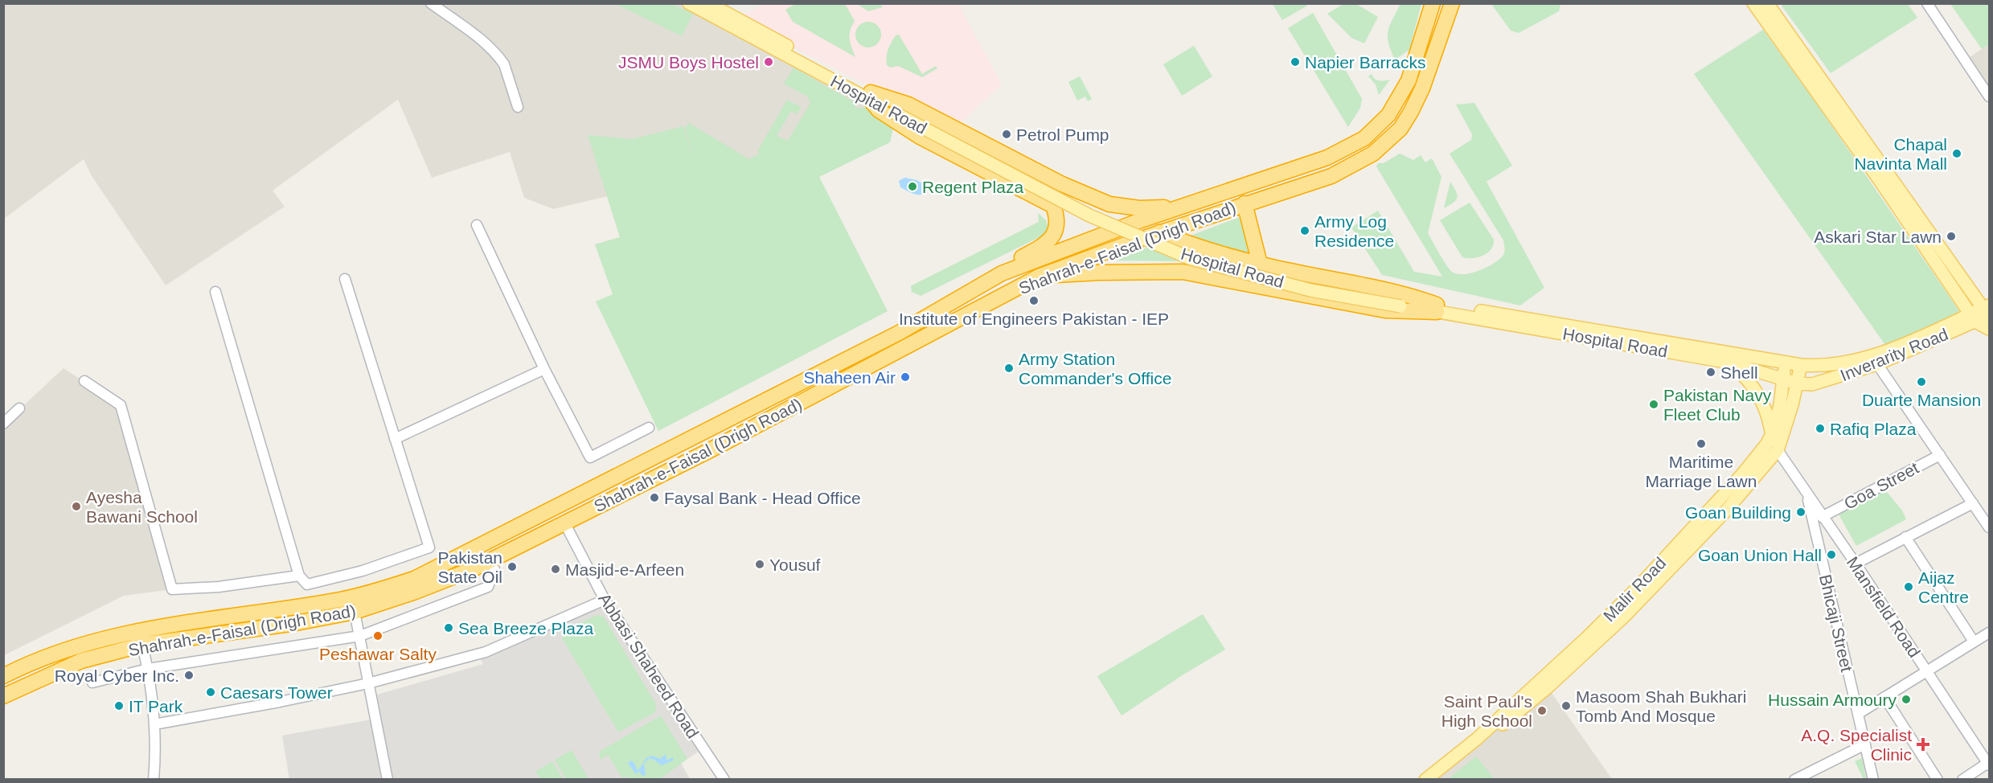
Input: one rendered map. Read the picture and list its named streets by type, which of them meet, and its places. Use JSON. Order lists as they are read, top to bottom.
{
  "streets": {
    "highway": ["Shahrah-e-Faisal (Drigh Road)"],
    "main road": ["Hospital Road", "Inverarity Road", "Malir Road"],
    "street": [
      "Goa Street",
      "Mansfield Road",
      "Bhicaji Street",
      "Abbasi Shaheed Road"
    ]
  },
  "crossings": [
    ["Hospital Road", "Inverarity Road"],
    ["Hospital Road", "Malir Road"],
    ["Shahrah-e-Faisal (Drigh Road)", "Abbasi Shaheed Road"],
    ["Inverarity Road", "Malir Road"],
    ["Goa Street", "Mansfield Road"],
    ["Malir Road", "Mansfield Road"],
    ["Mansfield Road", "Bhicaji Street"]
  ],
  "places": {
    "other": [
      "JSMU Boys Hostel",
      "Napier Barracks",
      "Petrol Pump",
      "Chapal Navinta Mall",
      "Regent Plaza",
      "Army Log Residence",
      "Askari Star Lawn",
      "Institute of Engineers Pakistan - IEP",
      "Army Station Commander's Office",
      "Shell",
      "Shaheen Air",
      "Duarte Mansion",
      "Pakistan Navy Fleet Club",
      "Rafiq Plaza",
      "Maritime Marriage Lawn",
      "Faysal Bank - Head Office",
      "Ayesha Bawani School",
      "Goan Building",
      "Goan Union Hall",
      "Yousuf",
      "Pakistan State Oil",
      "Masjid-e-Arfeen",
      "Aijaz Centre",
      "Sea Breeze Plaza",
      "Peshawar Salty",
      "Royal Cyber Inc.",
      "Caesars Tower",
      "Hussain Armoury",
      "IT Park",
      "Masoom Shah Bukhari Tomb And Mosque",
      "Saint Paul's High School"
    ],
    "health": ["A.Q. Specialist Clinic"]
  }
}
